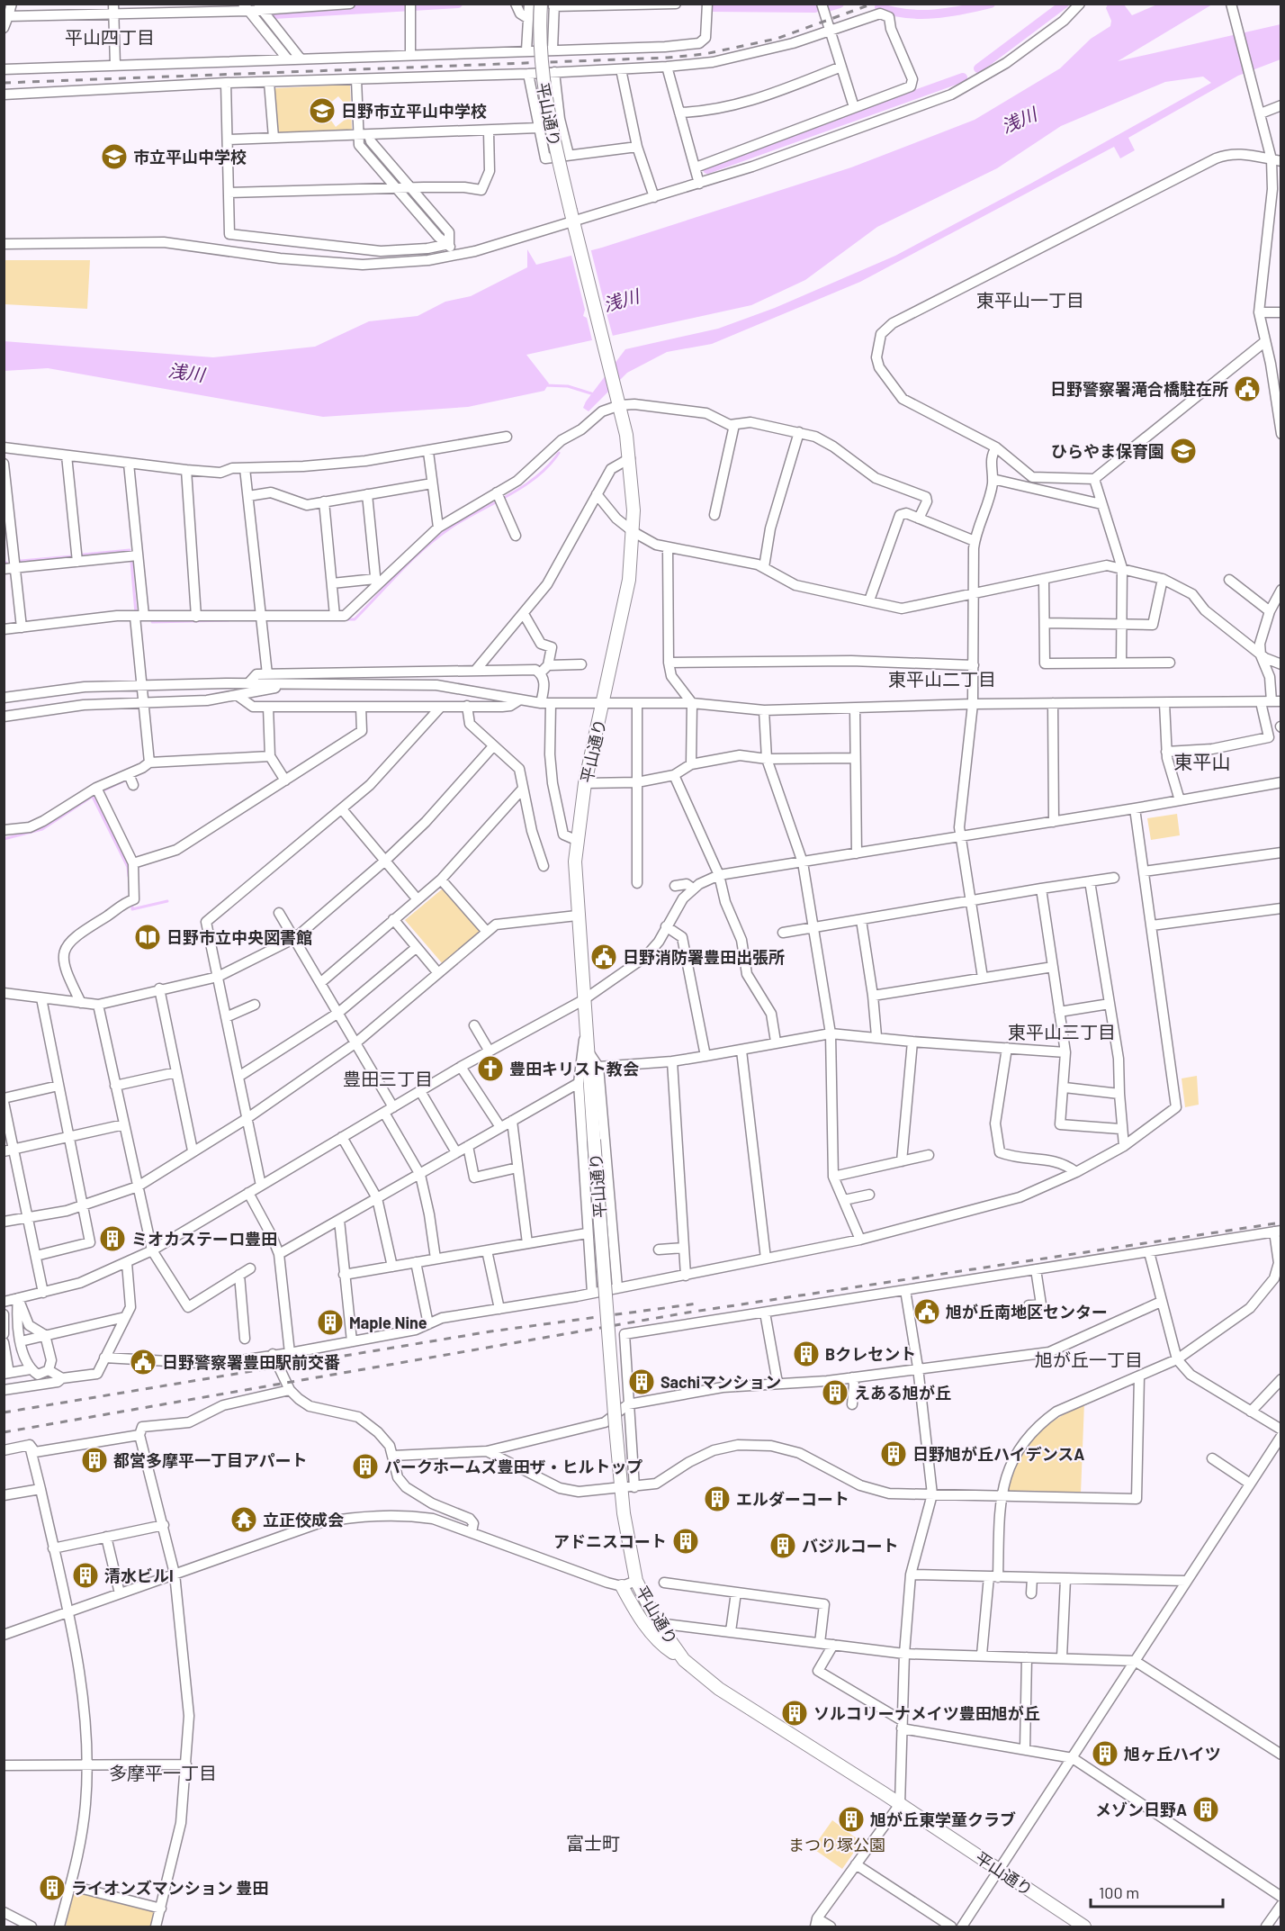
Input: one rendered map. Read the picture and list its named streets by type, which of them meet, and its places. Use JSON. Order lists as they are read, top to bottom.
{
  "streets": {
    "main road": ["平山通り"]
  },
  "districts": [
    "平山四丁目",
    "東平山一丁目",
    "東平山二丁目",
    "東平山",
    "東平山三丁目",
    "豊田三丁目",
    "旭が丘一丁目",
    "多摩平一丁目",
    "富士町"
  ],
  "water": ["浅川"],
  "parks": ["まつり塚公園"],
  "places": {
    "school or university": ["日野市立平山中学校", "市立平山中学校", "ひらやま保育園"],
    "public building": [
      "日野警察署滝合橋駐在所",
      "日野消防署豊田出張所",
      "旭が丘南地区センター",
      "日野警察署豊田駅前交番"
    ],
    "library": ["日野市立中央図書館"],
    "church": ["豊田キリスト教会"],
    "building": [
      "ミオカステーロ豊田",
      "Maple Nine",
      "Bクレセント",
      "Sachiマンション",
      "えある旭が丘",
      "日野旭が丘ハイデンスA",
      "都営多摩平一丁目アパート",
      "パークホームズ豊田ザ・ヒルトップ",
      "エルダーコート",
      "アドニスコート",
      "バジルコート",
      "清水ビルI",
      "ソルコリーナメイツ豊田旭が丘",
      "旭ヶ丘ハイツ",
      "メゾン日野A",
      "旭が丘東学童クラブ",
      "ライオンズマンション 豊田"
    ],
    "temple": ["立正佼成会"]
  },
  "scale_bar": "100 m"
}
